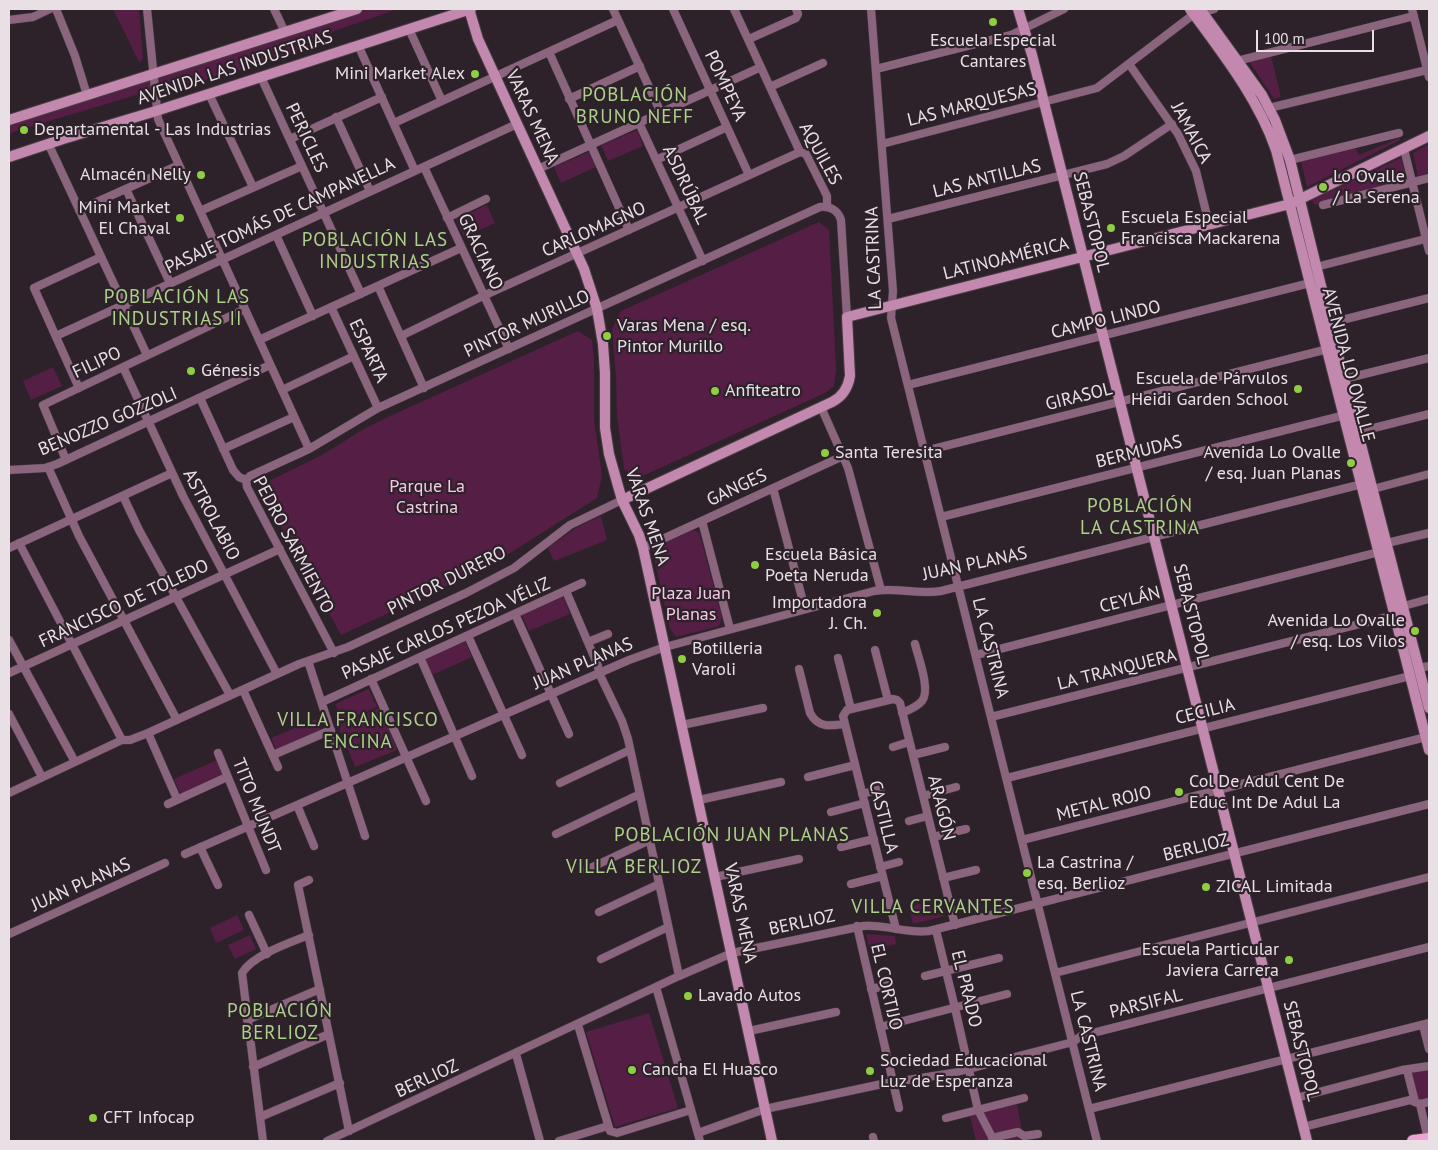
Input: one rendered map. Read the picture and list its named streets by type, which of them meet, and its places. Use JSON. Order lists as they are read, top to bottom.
{
  "streets": {
    "street": [
      "AVENIDA LAS INDUSTRIAS",
      "POMPEYA",
      "LAS MARQUESAS",
      "VARAS MENA",
      "JAMAICA",
      "PERICLES",
      "AQUILES",
      "LAS ANTILLAS",
      "ASDRÚBAL",
      "PASAJE TOMÁS DE CAMPANELLA",
      "SEBASTOPOL",
      "CARLOMAGNO",
      "GRACIANO",
      "LA CASTRINA",
      "LATINOAMÉRICA",
      "CAMPO LINDO",
      "PINTOR MURILLO",
      "ESPARTA",
      "FILIPO",
      "AVENIDA LO OVALLE",
      "GIRASOL",
      "BENOZZO GOZZOLI",
      "BERMUDAS",
      "GANGES",
      "ASTROLABIO",
      "PEDRO SARMIENTO",
      "JUAN PLANAS",
      "PINTOR DURERO",
      "CEYLÁN",
      "FRANCISCO DE TOLEDO",
      "PASAJE CARLOS PEZOA VÉLIZ",
      "LA TRANQUERA",
      "CECILIA",
      "METAL ROJO",
      "TITO MUNDT",
      "ARAGÓN",
      "CASTILLA",
      "BERLIOZ",
      "EL CORTIJO",
      "EL PRADO",
      "PARSIFAL"
    ]
  },
  "crossings": [
    ["AVENIDA LAS INDUSTRIAS", "VARAS MENA"],
    ["AVENIDA LAS INDUSTRIAS", "PERICLES"],
    ["POMPEYA", "CARLOMAGNO"],
    ["LAS MARQUESAS", "JAMAICA"],
    ["LAS MARQUESAS", "SEBASTOPOL"],
    ["LAS MARQUESAS", "LA CASTRINA"],
    ["LAS MARQUESAS", "AVENIDA LO OVALLE"],
    ["VARAS MENA", "PASAJE TOMÁS DE CAMPANELLA"],
    ["VARAS MENA", "CARLOMAGNO"],
    ["VARAS MENA", "PINTOR MURILLO"],
    ["VARAS MENA", "GANGES"],
    ["VARAS MENA", "JUAN PLANAS"],
    ["VARAS MENA", "PINTOR DURERO"],
    ["VARAS MENA", "BERLIOZ"],
    ["VARAS MENA", "PARSIFAL"],
    ["JAMAICA", "LAS ANTILLAS"],
    ["JAMAICA", "LATINOAMÉRICA"],
    ["PERICLES", "PASAJE TOMÁS DE CAMPANELLA"],
    ["AQUILES", "CARLOMAGNO"],
    ["AQUILES", "LATINOAMÉRICA"],
    ["AQUILES", "PINTOR MURILLO"],
    ["AQUILES", "PINTOR DURERO"],
    ["LAS ANTILLAS", "SEBASTOPOL"],
    ["LAS ANTILLAS", "LA CASTRINA"],
    ["ASDRÚBAL", "CARLOMAGNO"],
    ["ASDRÚBAL", "PINTOR MURILLO"],
    ["PASAJE TOMÁS DE CAMPANELLA", "GRACIANO"],
    ["SEBASTOPOL", "LATINOAMÉRICA"],
    ["SEBASTOPOL", "CAMPO LINDO"],
    ["SEBASTOPOL", "GIRASOL"],
    ["SEBASTOPOL", "BERMUDAS"],
    ["SEBASTOPOL", "JUAN PLANAS"],
    ["SEBASTOPOL", "CEYLÁN"],
    ["SEBASTOPOL", "LA TRANQUERA"],
    ["SEBASTOPOL", "CECILIA"],
    ["SEBASTOPOL", "METAL ROJO"],
    ["SEBASTOPOL", "BERLIOZ"],
    ["SEBASTOPOL", "PARSIFAL"],
    ["CARLOMAGNO", "GRACIANO"],
    ["GRACIANO", "PINTOR MURILLO"],
    ["LA CASTRINA", "LATINOAMÉRICA"],
    ["LA CASTRINA", "CAMPO LINDO"],
    ["LA CASTRINA", "GIRASOL"],
    ["LA CASTRINA", "BERMUDAS"],
    ["LA CASTRINA", "JUAN PLANAS"],
    ["LA CASTRINA", "CEYLÁN"],
    ["LA CASTRINA", "LA TRANQUERA"],
    ["LA CASTRINA", "CECILIA"],
    ["LA CASTRINA", "METAL ROJO"],
    ["LA CASTRINA", "BERLIOZ"],
    ["LA CASTRINA", "PARSIFAL"],
    ["LATINOAMÉRICA", "AVENIDA LO OVALLE"],
    ["LATINOAMÉRICA", "PINTOR DURERO"],
    ["CAMPO LINDO", "AVENIDA LO OVALLE"],
    ["PINTOR MURILLO", "ESPARTA"],
    ["PINTOR MURILLO", "PEDRO SARMIENTO"],
    ["FILIPO", "BENOZZO GOZZOLI"],
    ["FILIPO", "ASTROLABIO"],
    ["AVENIDA LO OVALLE", "GIRASOL"],
    ["AVENIDA LO OVALLE", "BERMUDAS"],
    ["AVENIDA LO OVALLE", "JUAN PLANAS"],
    ["AVENIDA LO OVALLE", "CEYLÁN"],
    ["AVENIDA LO OVALLE", "LA TRANQUERA"],
    ["AVENIDA LO OVALLE", "CECILIA"],
    ["AVENIDA LO OVALLE", "METAL ROJO"],
    ["BENOZZO GOZZOLI", "ASTROLABIO"],
    ["BENOZZO GOZZOLI", "PEDRO SARMIENTO"],
    ["ASTROLABIO", "PINTOR DURERO"],
    ["ASTROLABIO", "FRANCISCO DE TOLEDO"],
    ["PEDRO SARMIENTO", "PINTOR DURERO"],
    ["PEDRO SARMIENTO", "FRANCISCO DE TOLEDO"],
    ["JUAN PLANAS", "TITO MUNDT"],
    ["ARAGÓN", "BERLIOZ"],
    ["CASTILLA", "BERLIOZ"],
    ["BERLIOZ", "EL CORTIJO"],
    ["BERLIOZ", "EL PRADO"],
    ["EL CORTIJO", "PARSIFAL"],
    ["EL PRADO", "PARSIFAL"]
  ],
  "districts": [
    "POBLACIÓN BRUNO NEFF",
    "POBLACIÓN LAS INDUSTRIAS",
    "POBLACIÓN LAS INDUSTRIAS II",
    "POBLACIÓN LA CASTRINA",
    "VILLA FRANCISCO ENCINA",
    "POBLACIÓN JUAN PLANAS",
    "VILLA BERLIOZ",
    "VILLA CERVANTES",
    "POBLACIÓN BERLIOZ"
  ],
  "parks": ["Parque La Castrina", "Plaza Juan Planas"],
  "places": [
    "Escuela Especial Cantares",
    "Mini Market Alex",
    "Departamental - Las Industrias",
    "Almacén Nelly",
    "Lo Ovalle / La Serena",
    "Mini Market El Chaval",
    "Escuela Especial Francisca Mackarena",
    "Varas Mena / esq. Pintor Murillo",
    "Génesis",
    "Escuela de Párvulos Heidi Garden School",
    "Anfiteatro",
    "Santa Teresita",
    "Avenida Lo Ovalle / esq. Juan Planas",
    "Escuela Básica Poeta Neruda",
    "Importadora J. Ch.",
    "Avenida Lo Ovalle / esq. Los Vilos",
    "Botilleria Varoli",
    "Col De Adul Cent De Educ Int De Adul La",
    "La Castrina / esq. Berlioz",
    "ZICAL Limitada",
    "Escuela Particular Javiera Carrera",
    "Lavado Autos",
    "Cancha El Huasco",
    "Sociedad Educacional Luz de Esperanza",
    "CFT Infocap"
  ],
  "scale_bar": "100 m"
}
